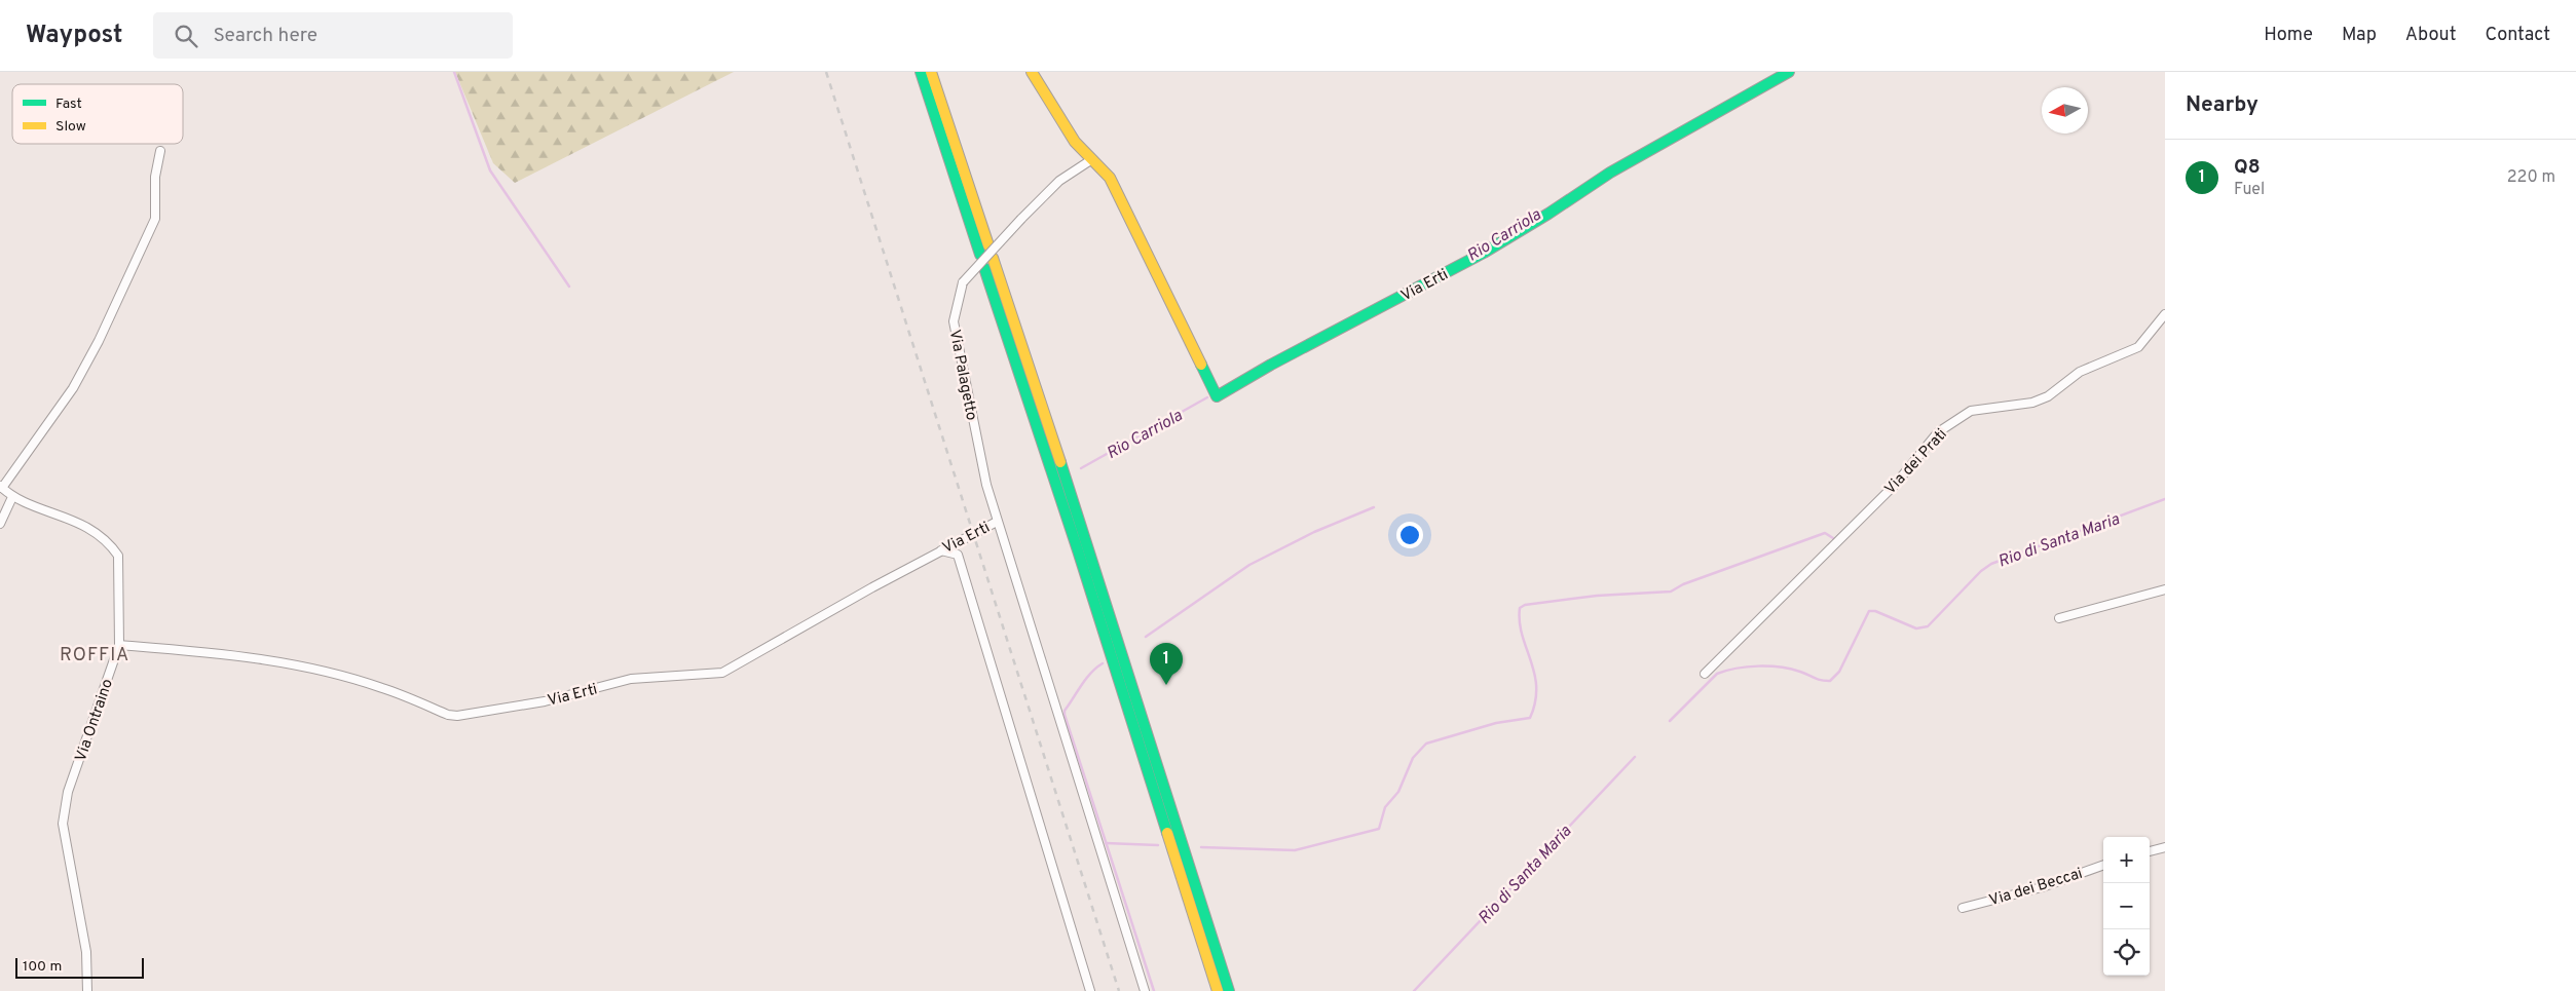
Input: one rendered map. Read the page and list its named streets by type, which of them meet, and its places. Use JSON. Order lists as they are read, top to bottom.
{
  "streets": {
    "main road": ["Via Erti"],
    "street": [
      "Via Palagetto",
      "Via dei Prati",
      "Via Ontraino",
      "Via dei Beccai"
    ]
  },
  "crossings": [
    ["Via Erti", "Via Palagetto"],
    ["Via Erti", "Via Ontraino"]
  ],
  "districts": ["ROFFIA"],
  "water": ["Rio Carriola", "Rio di Santa Maria"],
  "legend": ["Fast", "Slow"],
  "scale_bar": "100 m",
  "north": "left",
  "page": {
    "header": "Waypost",
    "search": "Search here",
    "nav": [
      "Home",
      "Map",
      "About",
      "Contact"
    ],
    "heading": "Nearby",
    "list": [
      {
        "mark": "1",
        "name": "Q8",
        "note": "Fuel",
        "value": "220 m"
      }
    ],
    "pins": "1",
    "map_buttons": ["+", "−"],
    "scale": "100 m"
  }
}
